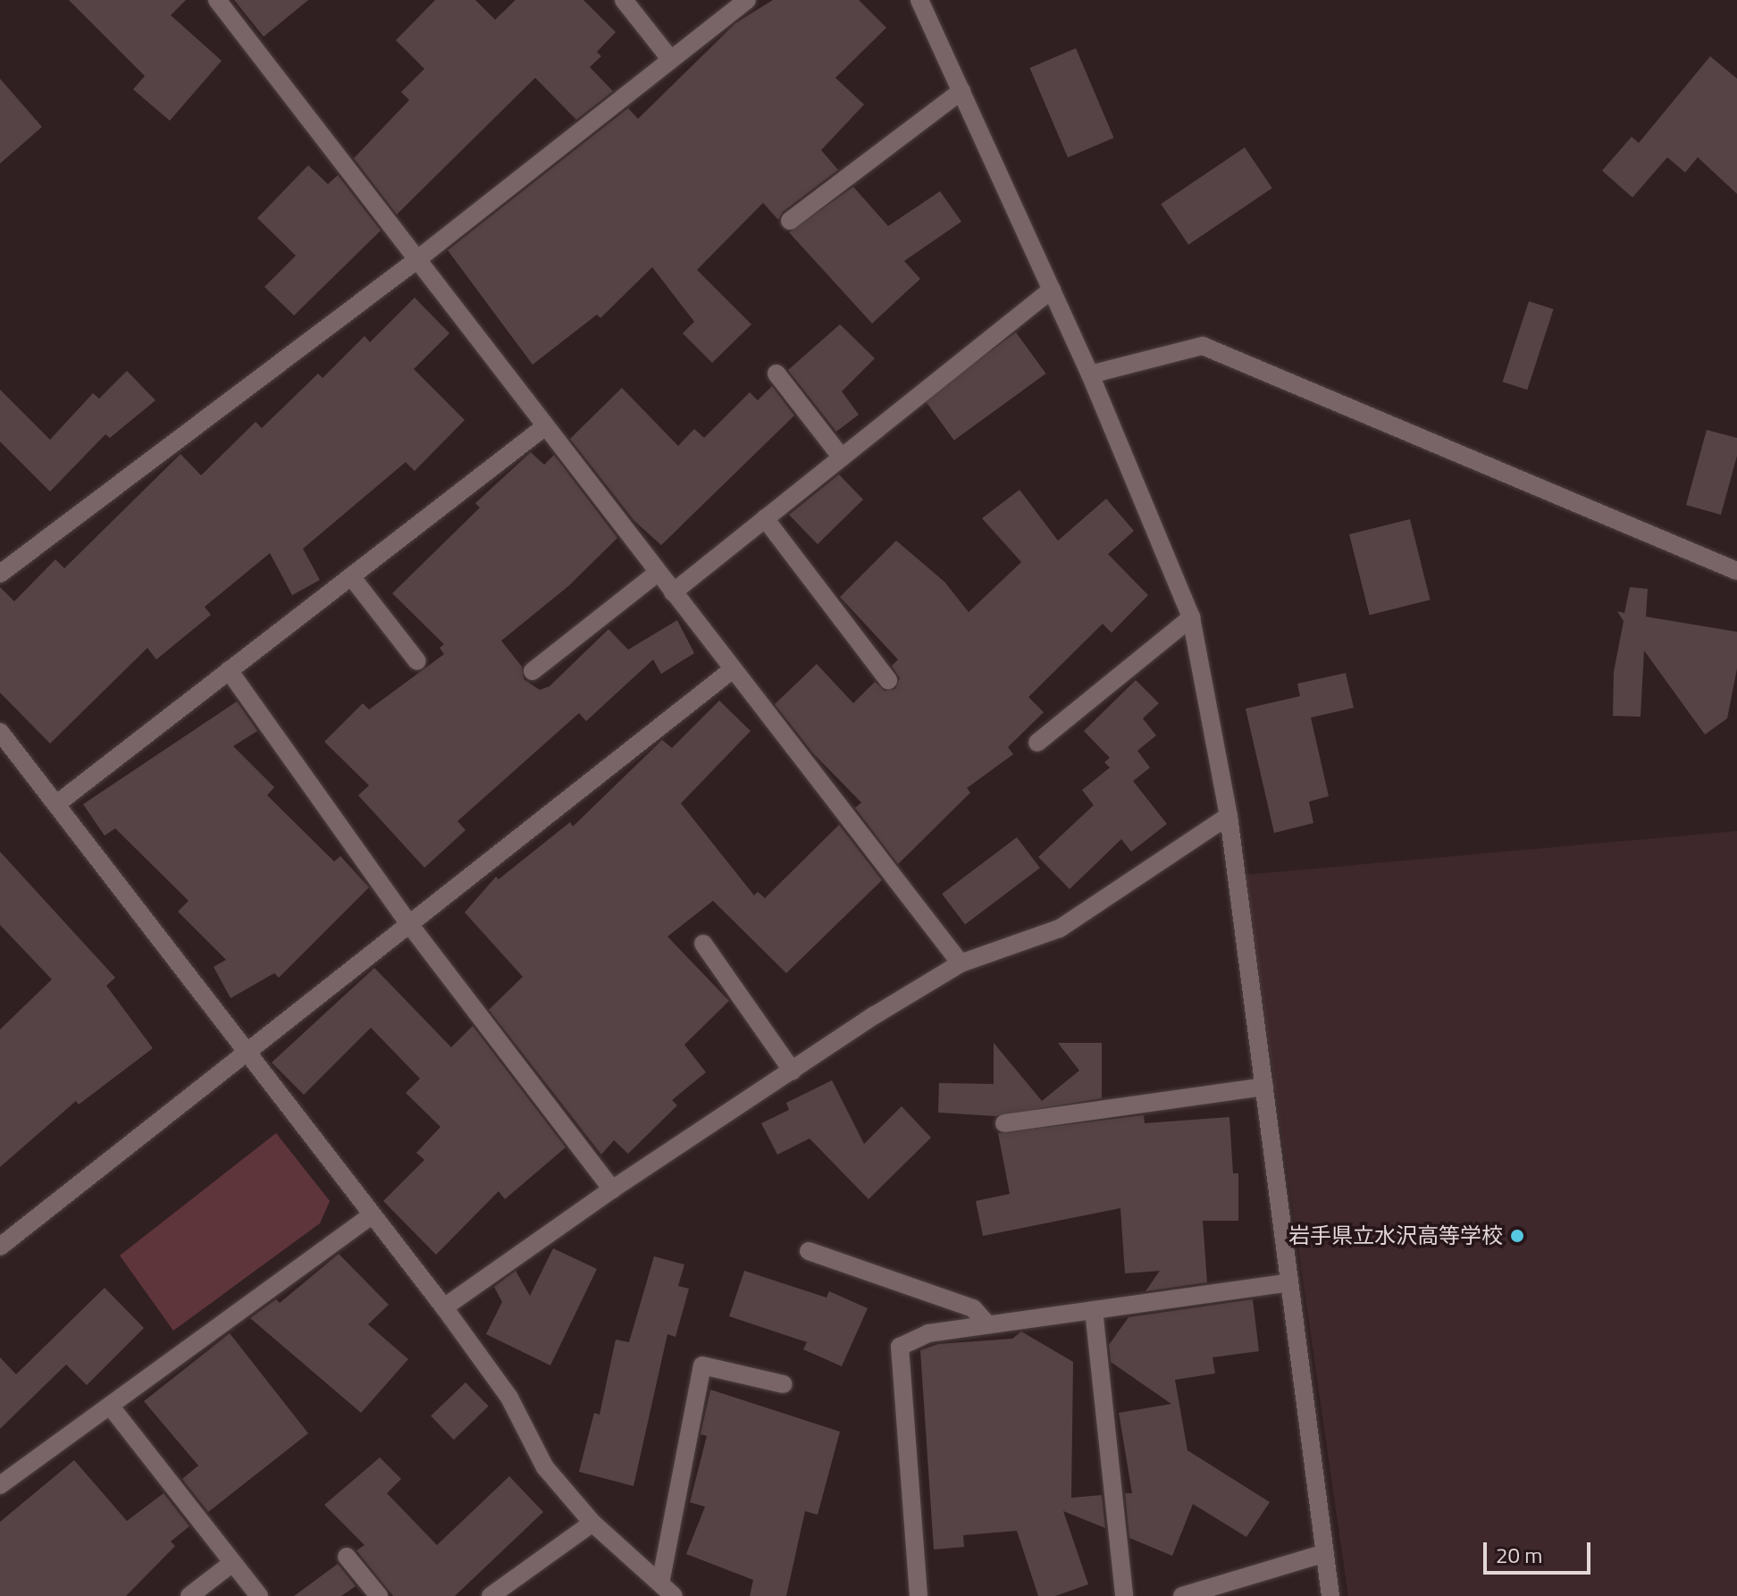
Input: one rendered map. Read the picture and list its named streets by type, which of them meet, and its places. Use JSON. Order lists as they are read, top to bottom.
{
  "places": ["岩手県立水沢高等学校"],
  "scale_bar": "20 m"
}
